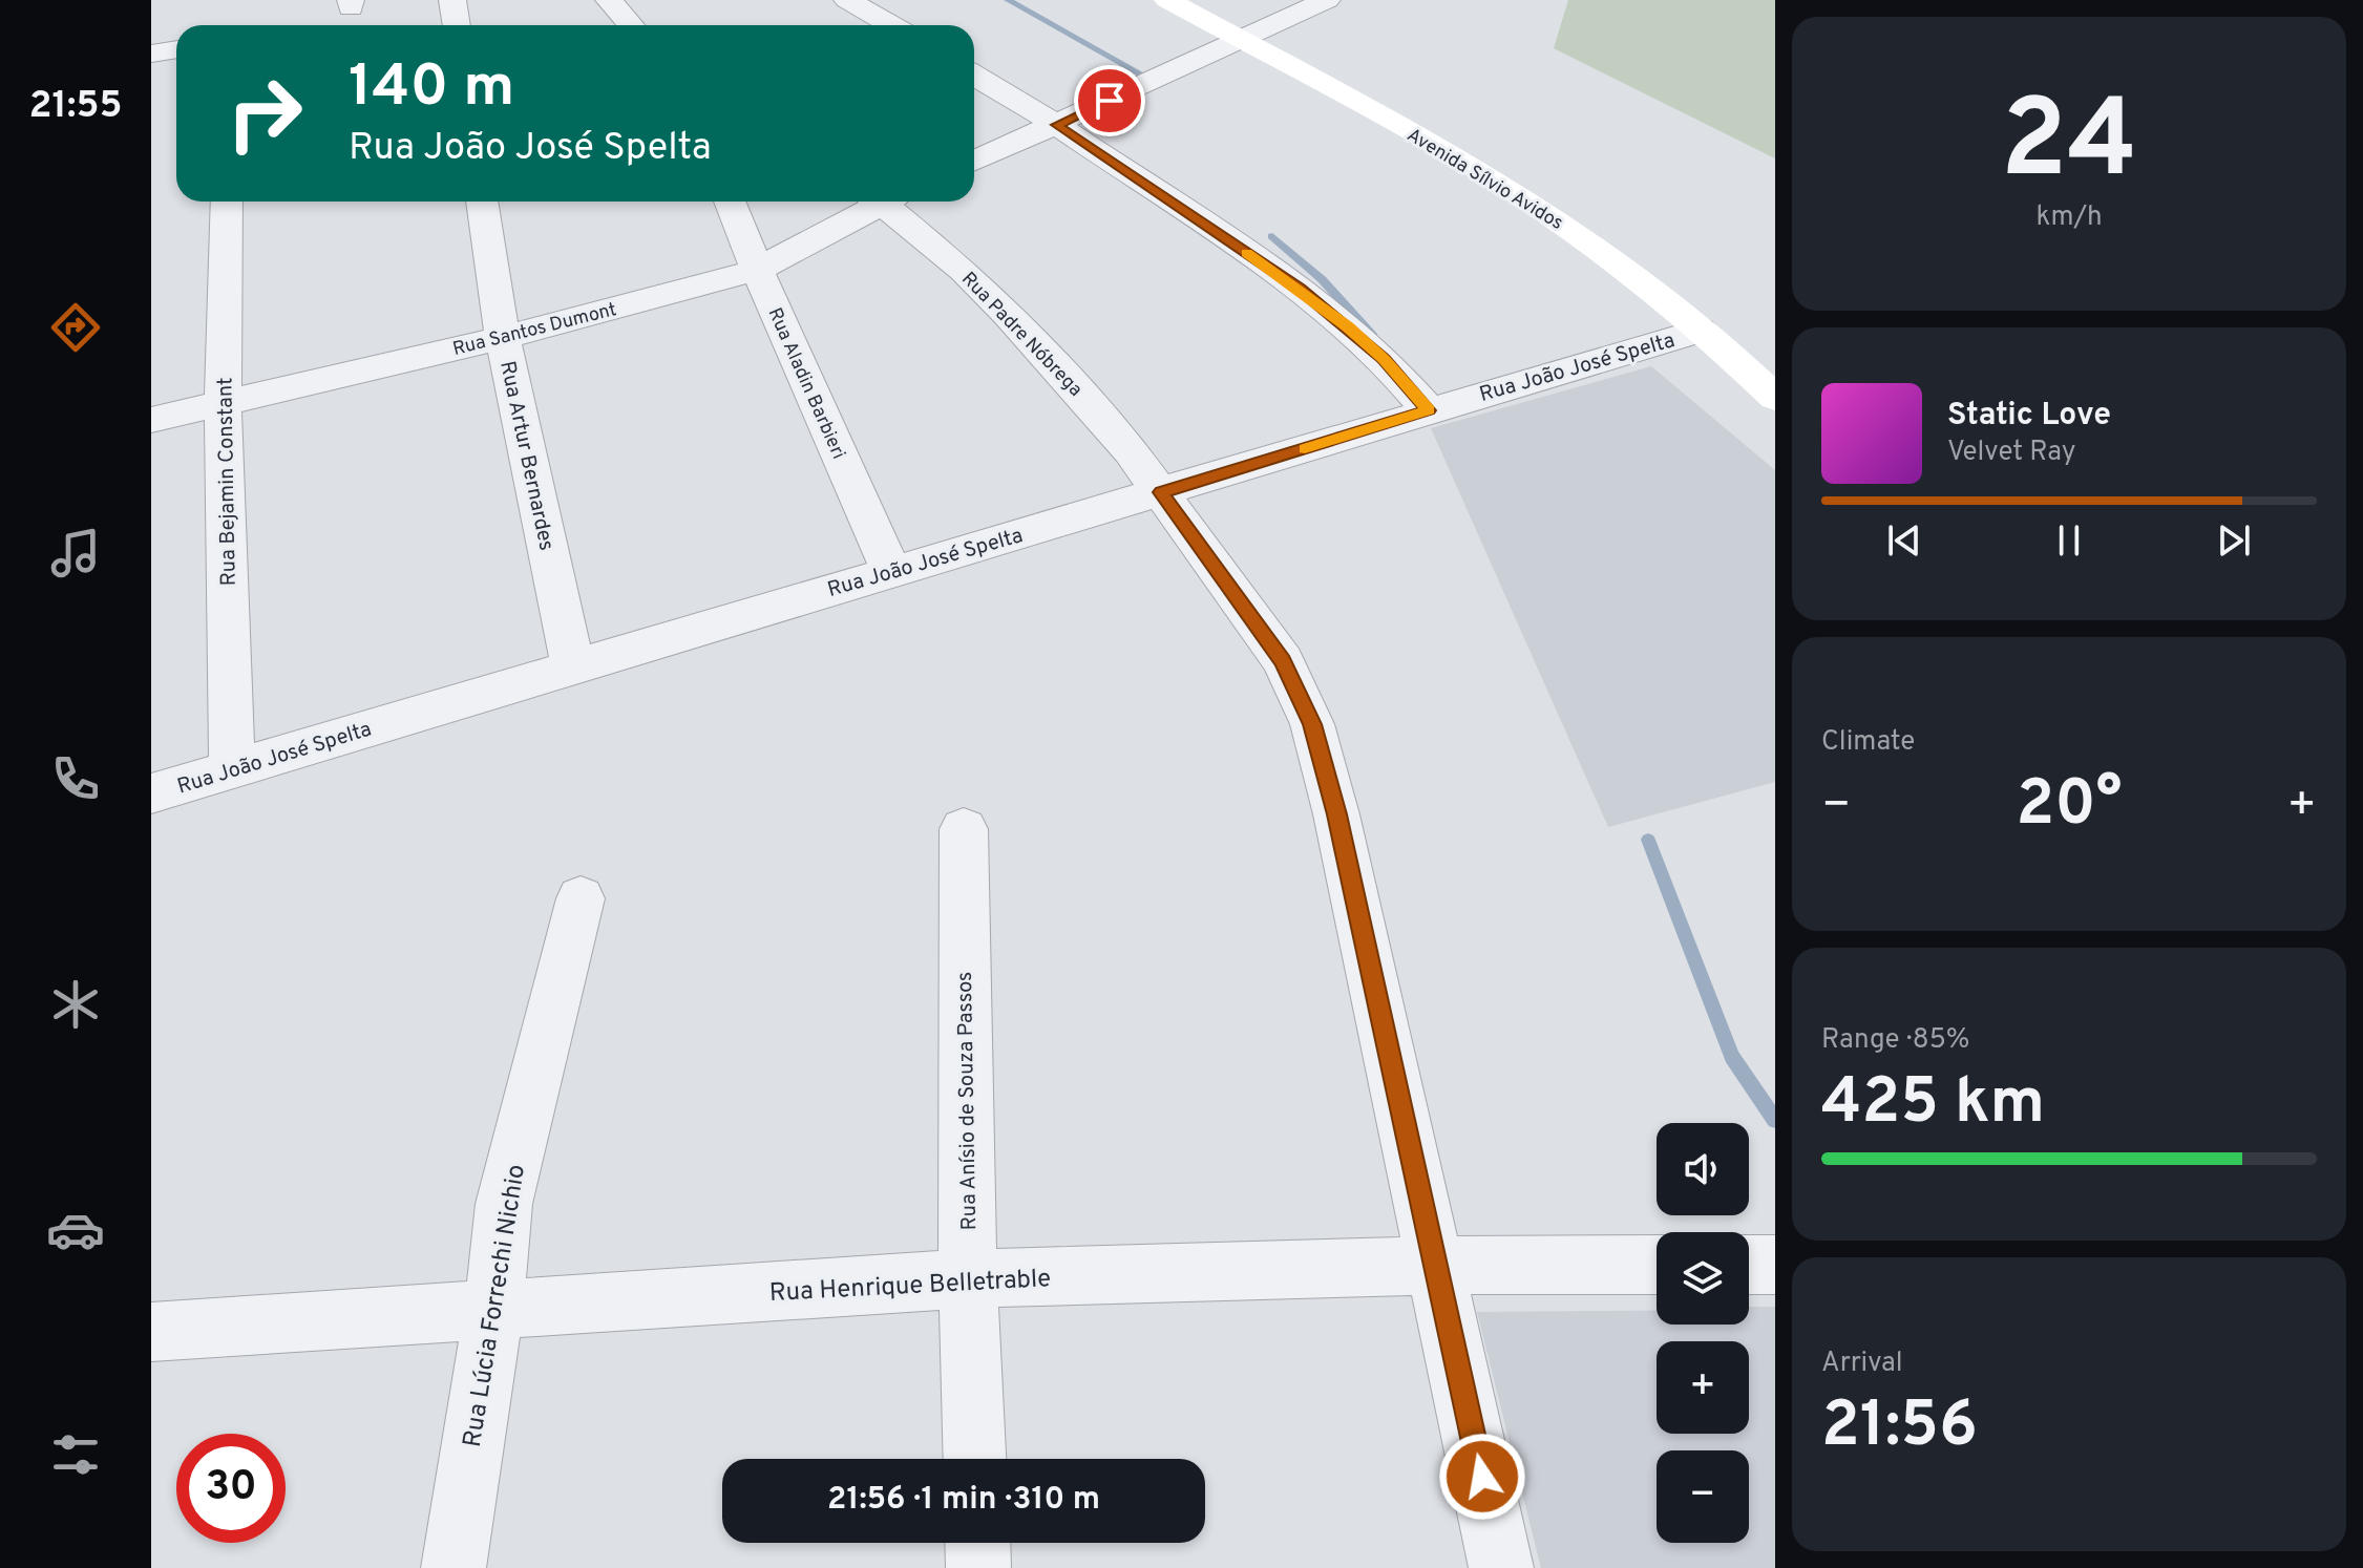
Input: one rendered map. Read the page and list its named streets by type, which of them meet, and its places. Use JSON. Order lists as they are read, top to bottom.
{
  "streets": {
    "main road": ["Avenida Sílvio Avidos"],
    "street": [
      "Rua Santos Dumont",
      "Rua Padre Nóbrega",
      "Rua João José Spelta",
      "Rua Aladin Barbieri",
      "Rua Artur Bernardes",
      "Rua Bejamin Constant",
      "Rua Anísio de Souza Passos",
      "Rua Henrique Belletrable",
      "Rua Lúcia Forrechi Nichio"
    ]
  },
  "crossings": [
    ["Avenida Sílvio Avidos", "Rua João José Spelta"],
    ["Rua Santos Dumont", "Rua Aladin Barbieri"],
    ["Rua Santos Dumont", "Rua Artur Bernardes"],
    ["Rua Santos Dumont", "Rua Bejamin Constant"],
    ["Rua Padre Nóbrega", "Rua João José Spelta"],
    ["Rua Padre Nóbrega", "Rua Henrique Belletrable"],
    ["Rua João José Spelta", "Rua Aladin Barbieri"],
    ["Rua João José Spelta", "Rua Artur Bernardes"],
    ["Rua João José Spelta", "Rua Bejamin Constant"],
    ["Rua Anísio de Souza Passos", "Rua Henrique Belletrable"],
    ["Rua Henrique Belletrable", "Rua Lúcia Forrechi Nichio"]
  ],
  "page": {
    "tabs": "21:55",
    "tile": [
      ["24", "km/h"],
      "Climate",
      ["Range · 85%", "425 km"],
      ["Arrival", "21:56"]
    ],
    "turn": ["140 m", "Rua João José Spelta"],
    "song": ["Static Love", "Velvet Ray"],
    "heat": ["−", "20°", "+"],
    "map_buttons": ["+", "−"],
    "limit": "30",
    "trip": "21:56 · 1 min · 310 m"
  }
}
